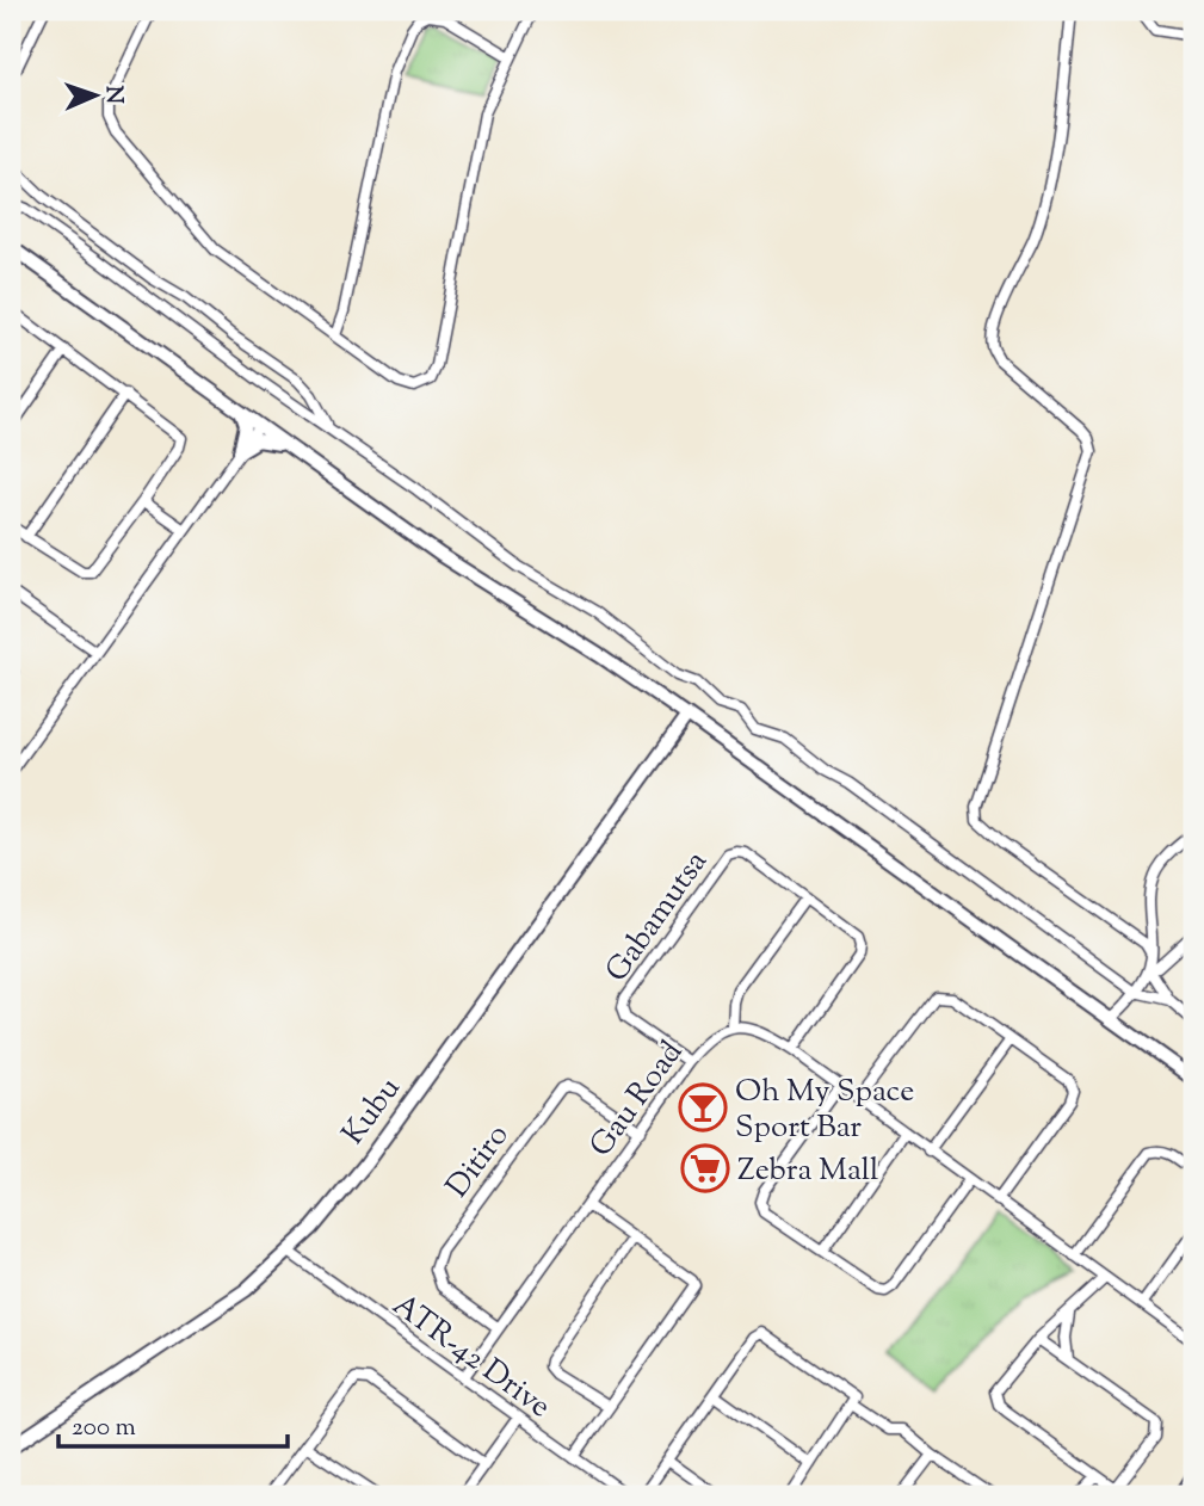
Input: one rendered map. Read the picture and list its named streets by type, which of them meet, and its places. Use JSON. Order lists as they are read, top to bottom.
{
  "streets": {
    "main road": ["Kubu"],
    "street": [
      "Gabamutsa",
      "Gau Road",
      "Ditiro",
      "ATR-42 Drive"
    ]
  },
  "crossings": [
    ["Gabamutsa", "Gau Road"],
    ["Gau Road", "Ditiro"],
    ["Gau Road", "ATR-42 Drive"],
    ["Kubu", "ATR-42 Drive"]
  ],
  "places": {
    "bar": ["Oh My Space Sport Bar"],
    "supermarket": ["Zebra Mall"]
  },
  "scale_bar": "200 m",
  "north": "right"
}
